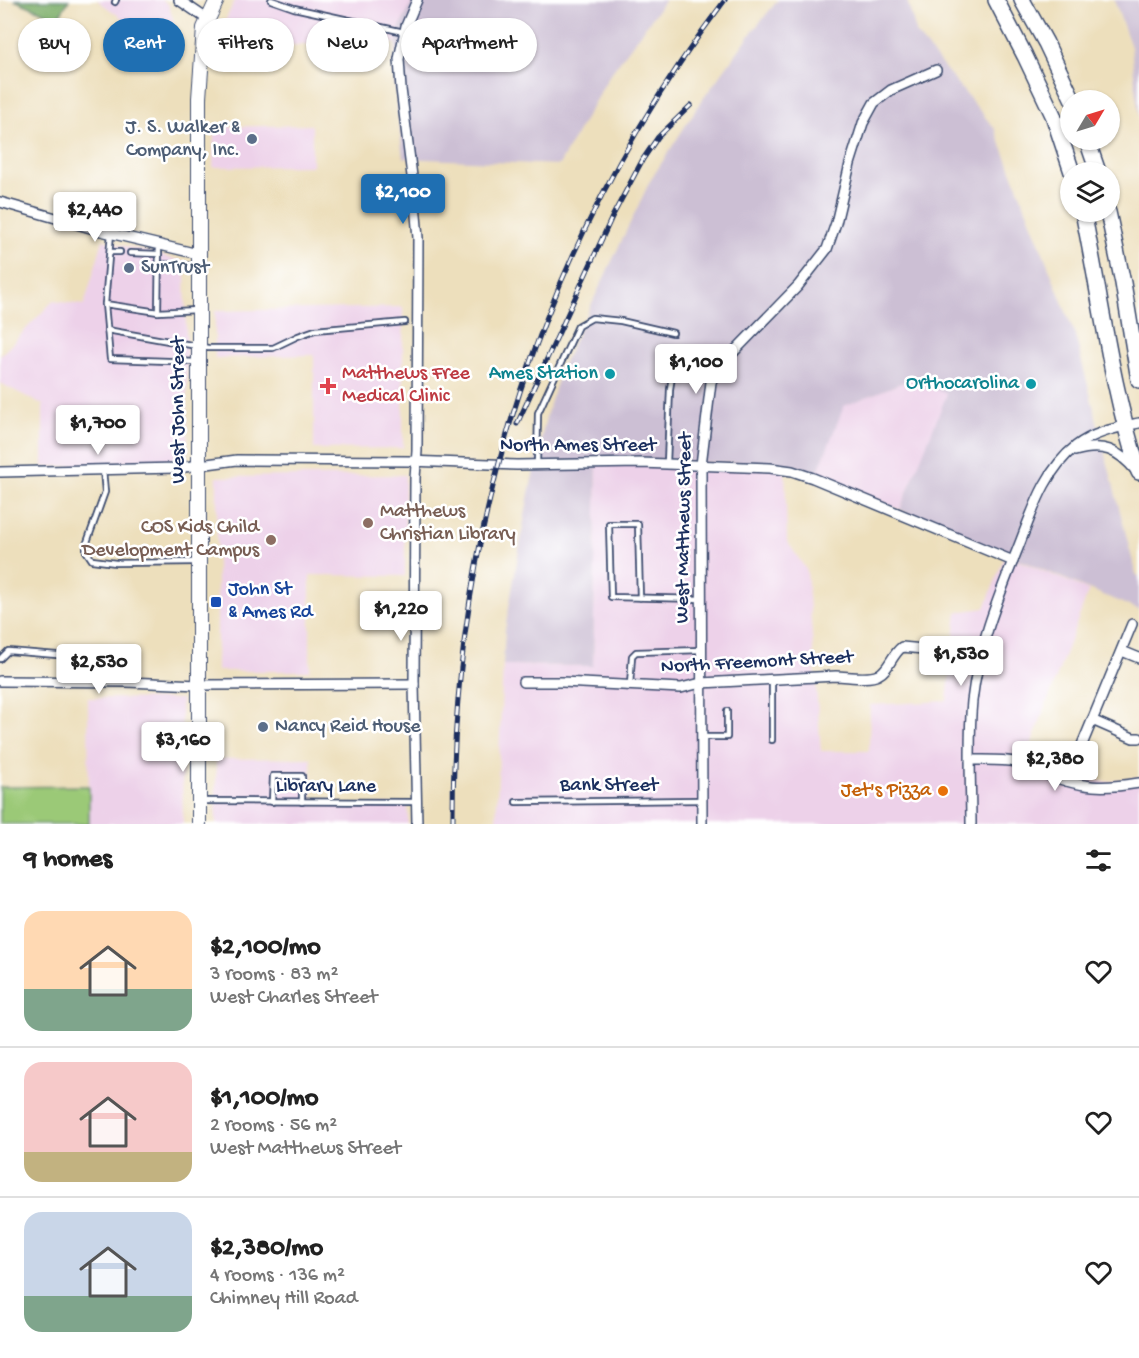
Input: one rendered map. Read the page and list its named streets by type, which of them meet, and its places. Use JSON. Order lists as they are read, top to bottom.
{
  "streets": {
    "main road": ["West John Street"],
    "street": ["North Ames Street", "West Matthews Street", "North Freemont Street"],
    "lane": ["Bank Street", "Library Lane"]
  },
  "crossings": [
    ["West John Street", "North Ames Street"],
    ["West John Street", "Library Lane"],
    ["North Ames Street", "West Matthews Street"],
    ["West Matthews Street", "North Freemont Street"],
    ["West Matthews Street", "Bank Street"]
  ],
  "places": {
    "other": [
      "J. S. Walker & Company, Inc.",
      "SunTrust",
      "Ames Station",
      "Orthocarolina",
      "Matthews Christian Library",
      "COS Kids Child Development Campus",
      "Nancy Reid House",
      "Jet's Pizza"
    ],
    "health": ["Matthews Free Medical Clinic"],
    "transit": ["John St & Ames Rd"]
  },
  "north": "top right",
  "page": {
    "chip": [
      "Buy",
      "Rent",
      "Filters",
      "New",
      "Apartment"
    ],
    "price": [
      "$2,100",
      "$2,440",
      "$1,100",
      "$1,700",
      "$1,220",
      "$1,530",
      "$2,530",
      "$3,160",
      "$2,380"
    ],
    "heading": "9 homes",
    "list": [
      {
        "name": "$2,100/mo",
        "note": "3 rooms · 83 m² · West Charles Street"
      },
      {
        "name": "$1,100/mo",
        "note": "2 rooms · 56 m² · West Matthews Street"
      },
      {
        "name": "$2,380/mo",
        "note": "4 rooms · 136 m² · Chimney Hill Road"
      }
    ]
  }
}
